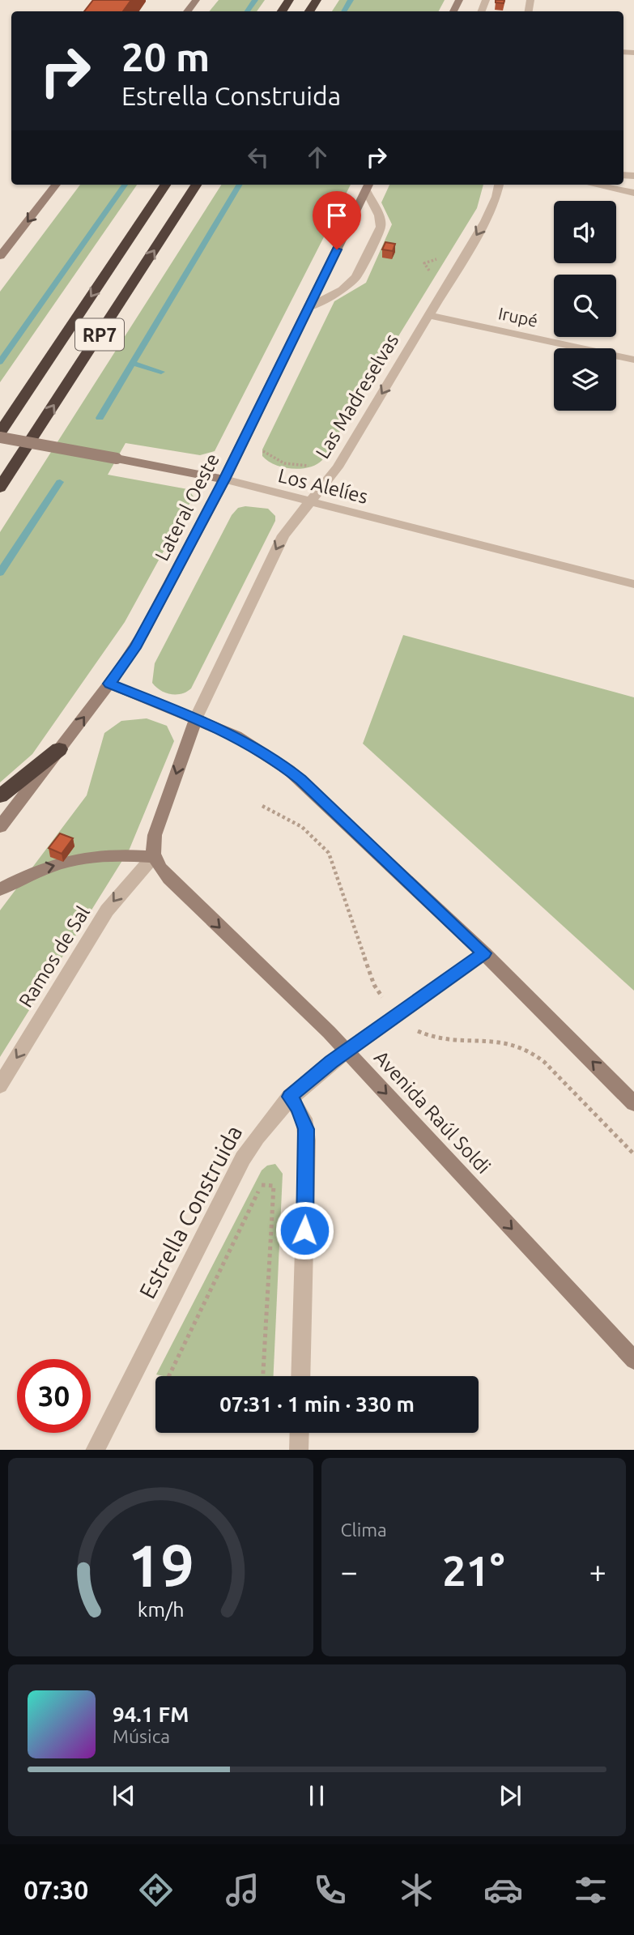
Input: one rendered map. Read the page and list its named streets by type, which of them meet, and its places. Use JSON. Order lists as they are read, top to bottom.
{
  "streets": {
    "highway": ["RP7"],
    "main road": ["Los Alelíes", "Lateral Oeste", "Avenida Raúl Soldi"],
    "street": [
      "Irupé",
      "Las Madreselvas",
      "Ramos de Sal",
      "Estrella Construida"
    ]
  },
  "crossings": [
    ["Irupé", "Las Madreselvas"],
    ["Las Madreselvas", "Los Alelíes"],
    ["Los Alelíes", "Lateral Oeste"],
    ["Ramos de Sal", "Avenida Raúl Soldi"],
    ["Avenida Raúl Soldi", "Estrella Construida"]
  ],
  "one_way": ["Las Madreselvas", "Ramos de Sal", "Avenida Raúl Soldi"],
  "page": {
    "turn": ["20 m", "Estrella Construida"],
    "limit": "30",
    "trip": "07:31 · 1 min · 330 m",
    "tile": "Clima",
    "heat": ["−", "21°", "+"],
    "song": ["94.1 FM", "Música"],
    "tabs": "07:30",
    "gauge": ["19", "km/h"]
  }
}
